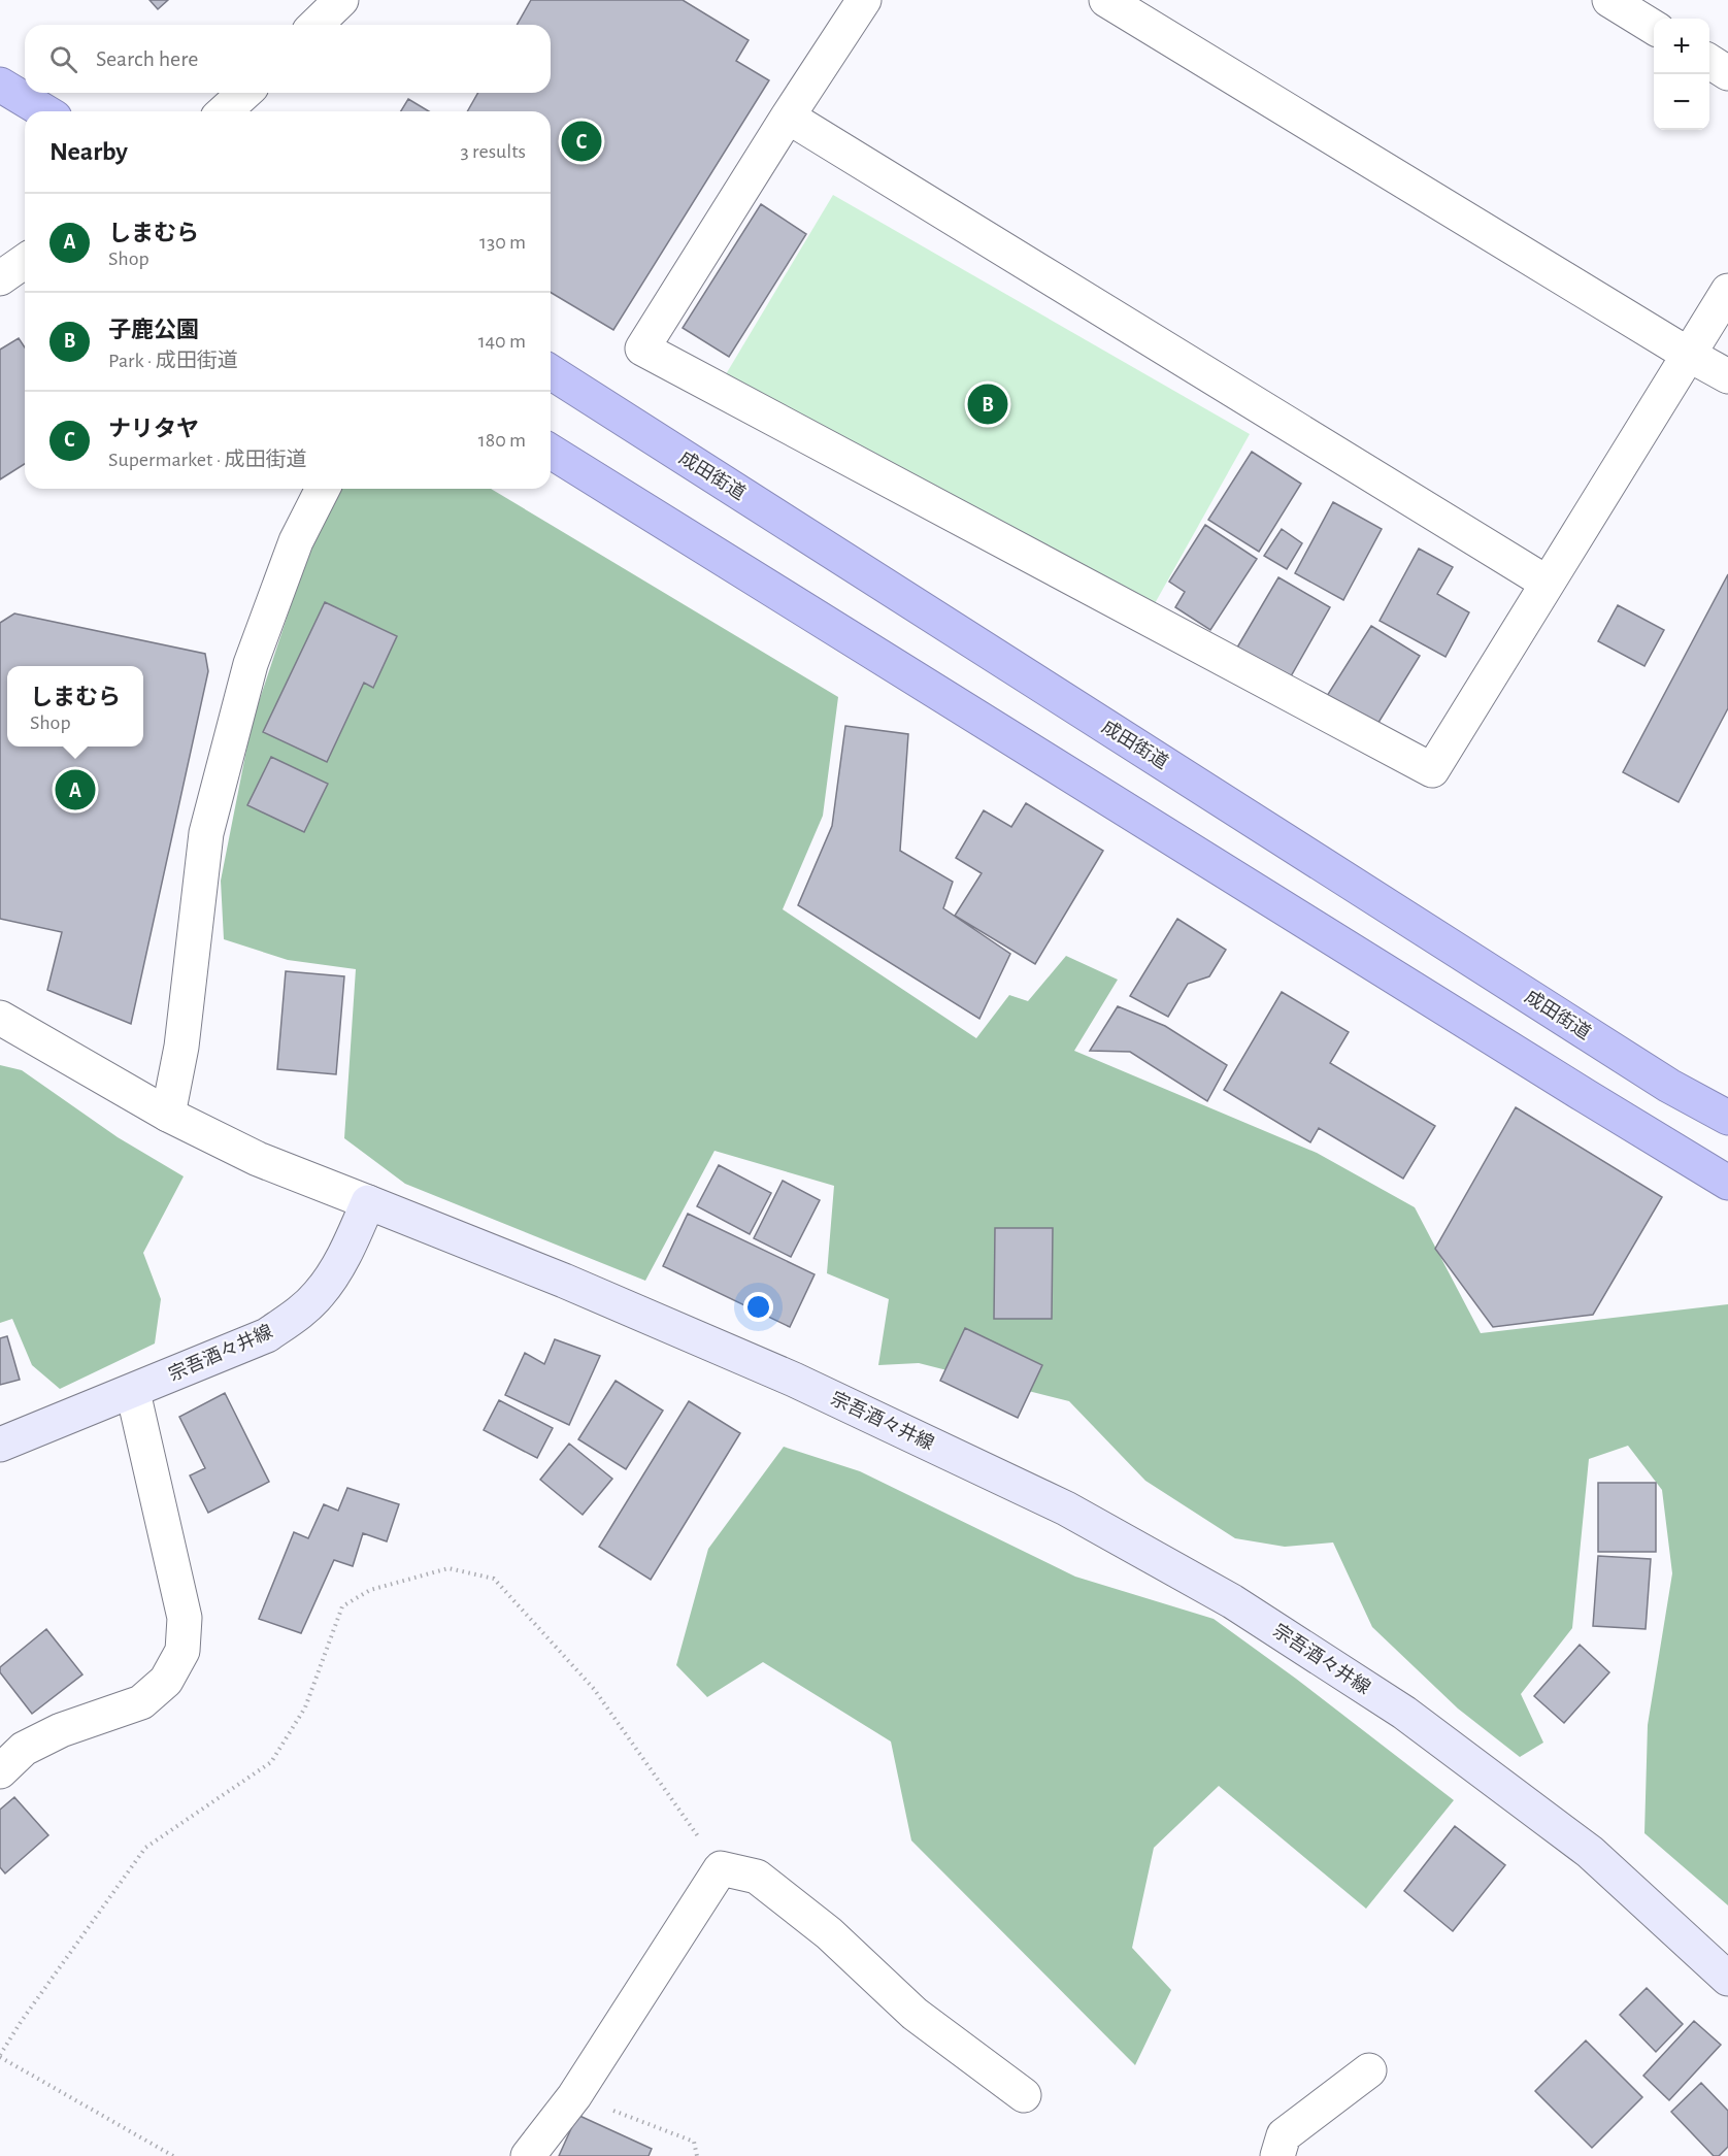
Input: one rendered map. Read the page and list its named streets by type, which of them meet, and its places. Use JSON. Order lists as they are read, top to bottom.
{
  "streets": {
    "highway": ["成田街道"],
    "main road": ["宗吾酒々井線"]
  },
  "page": {
    "map_buttons": ["+", "−"],
    "search": "Search here",
    "heading": ["Nearby", "3 results"],
    "pins": ["C", "B", "A"],
    "list": [
      {
        "mark": "A",
        "name": "しまむら",
        "note": "Shop",
        "value": "130 m"
      },
      {
        "mark": "B",
        "name": "子鹿公園",
        "note": "Park · 成田街道",
        "value": "140 m"
      },
      {
        "mark": "C",
        "name": "ナリタヤ",
        "note": "Supermarket · 成田街道",
        "value": "180 m"
      }
    ],
    "popup": ["しまむら", "Shop"]
  }
}
